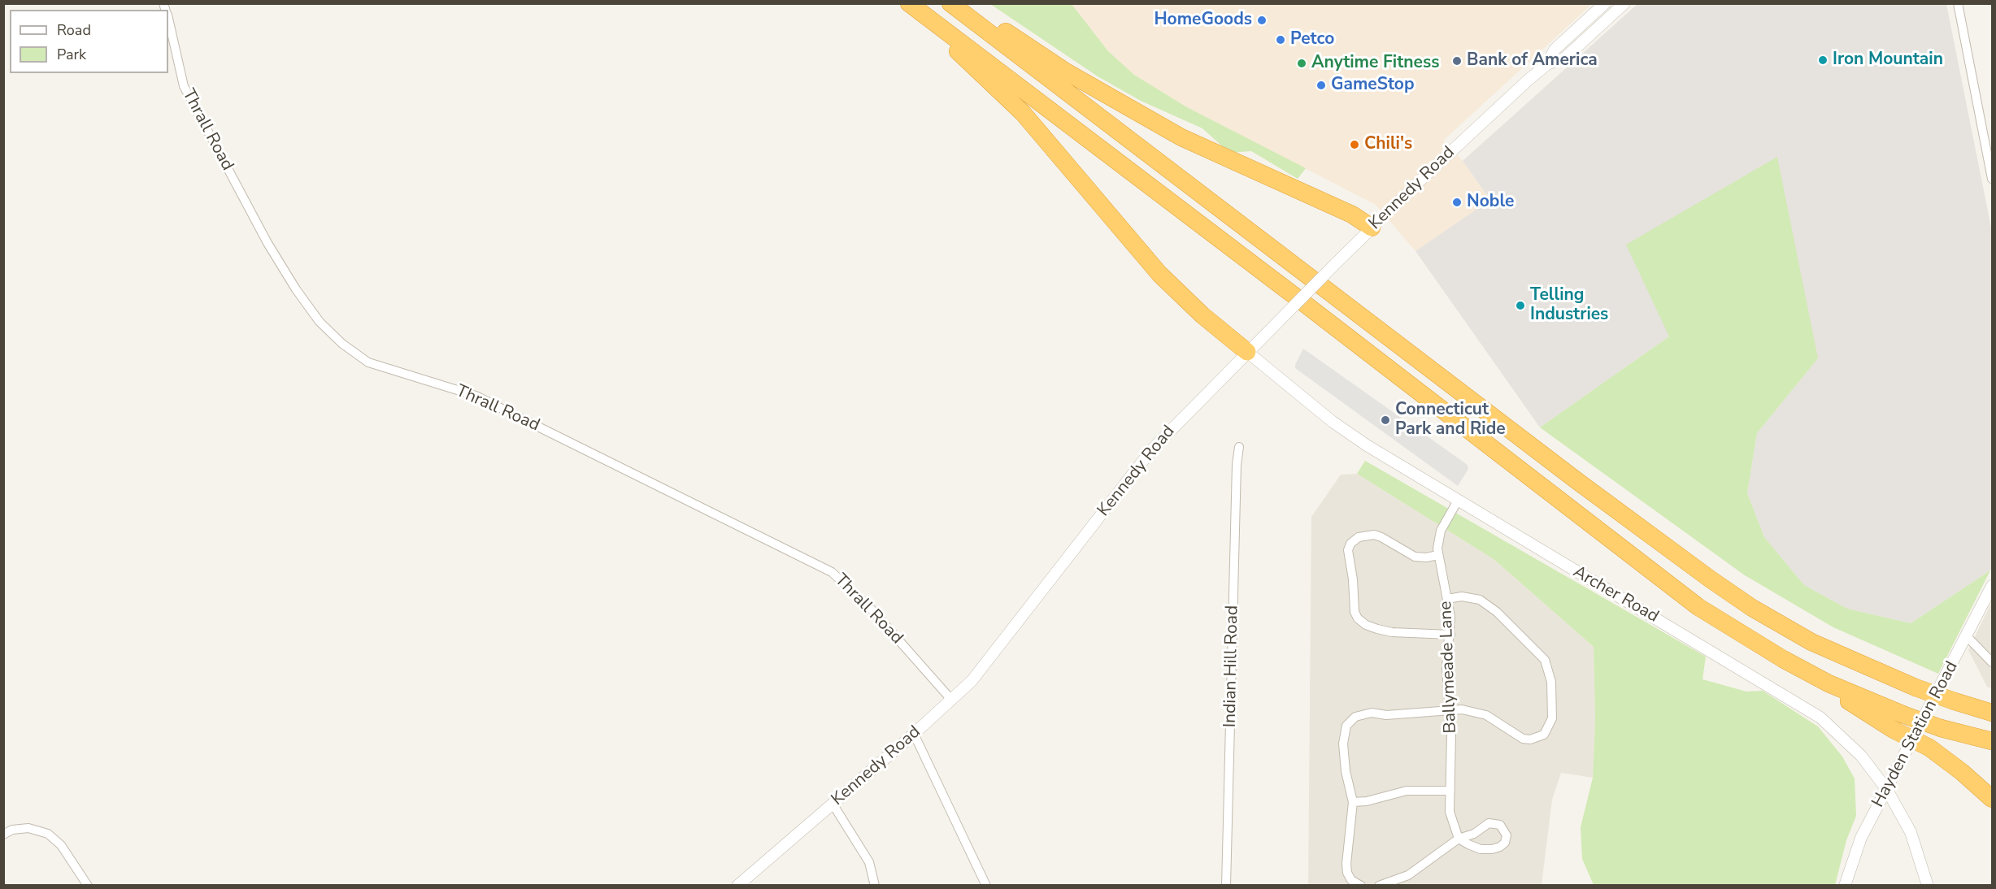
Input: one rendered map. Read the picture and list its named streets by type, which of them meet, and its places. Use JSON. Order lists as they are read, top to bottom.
{
  "streets": {
    "street": [
      "Thrall Road",
      "Kennedy Road",
      "Archer Road",
      "Indian Hill Road",
      "Ballymeade Lane",
      "Hayden Station Road"
    ]
  },
  "crossings": [
    ["Thrall Road", "Kennedy Road"],
    ["Kennedy Road", "Archer Road"],
    ["Archer Road", "Ballymeade Lane"],
    ["Archer Road", "Hayden Station Road"]
  ],
  "places": [
    "HomeGoods",
    "Petco",
    "Iron Mountain",
    "Bank of America",
    "Anytime Fitness",
    "GameStop",
    "Chili's",
    "Noble",
    "Telling Industries",
    "Connecticut Park and Ride"
  ],
  "legend": ["Road", "Park"]
}
